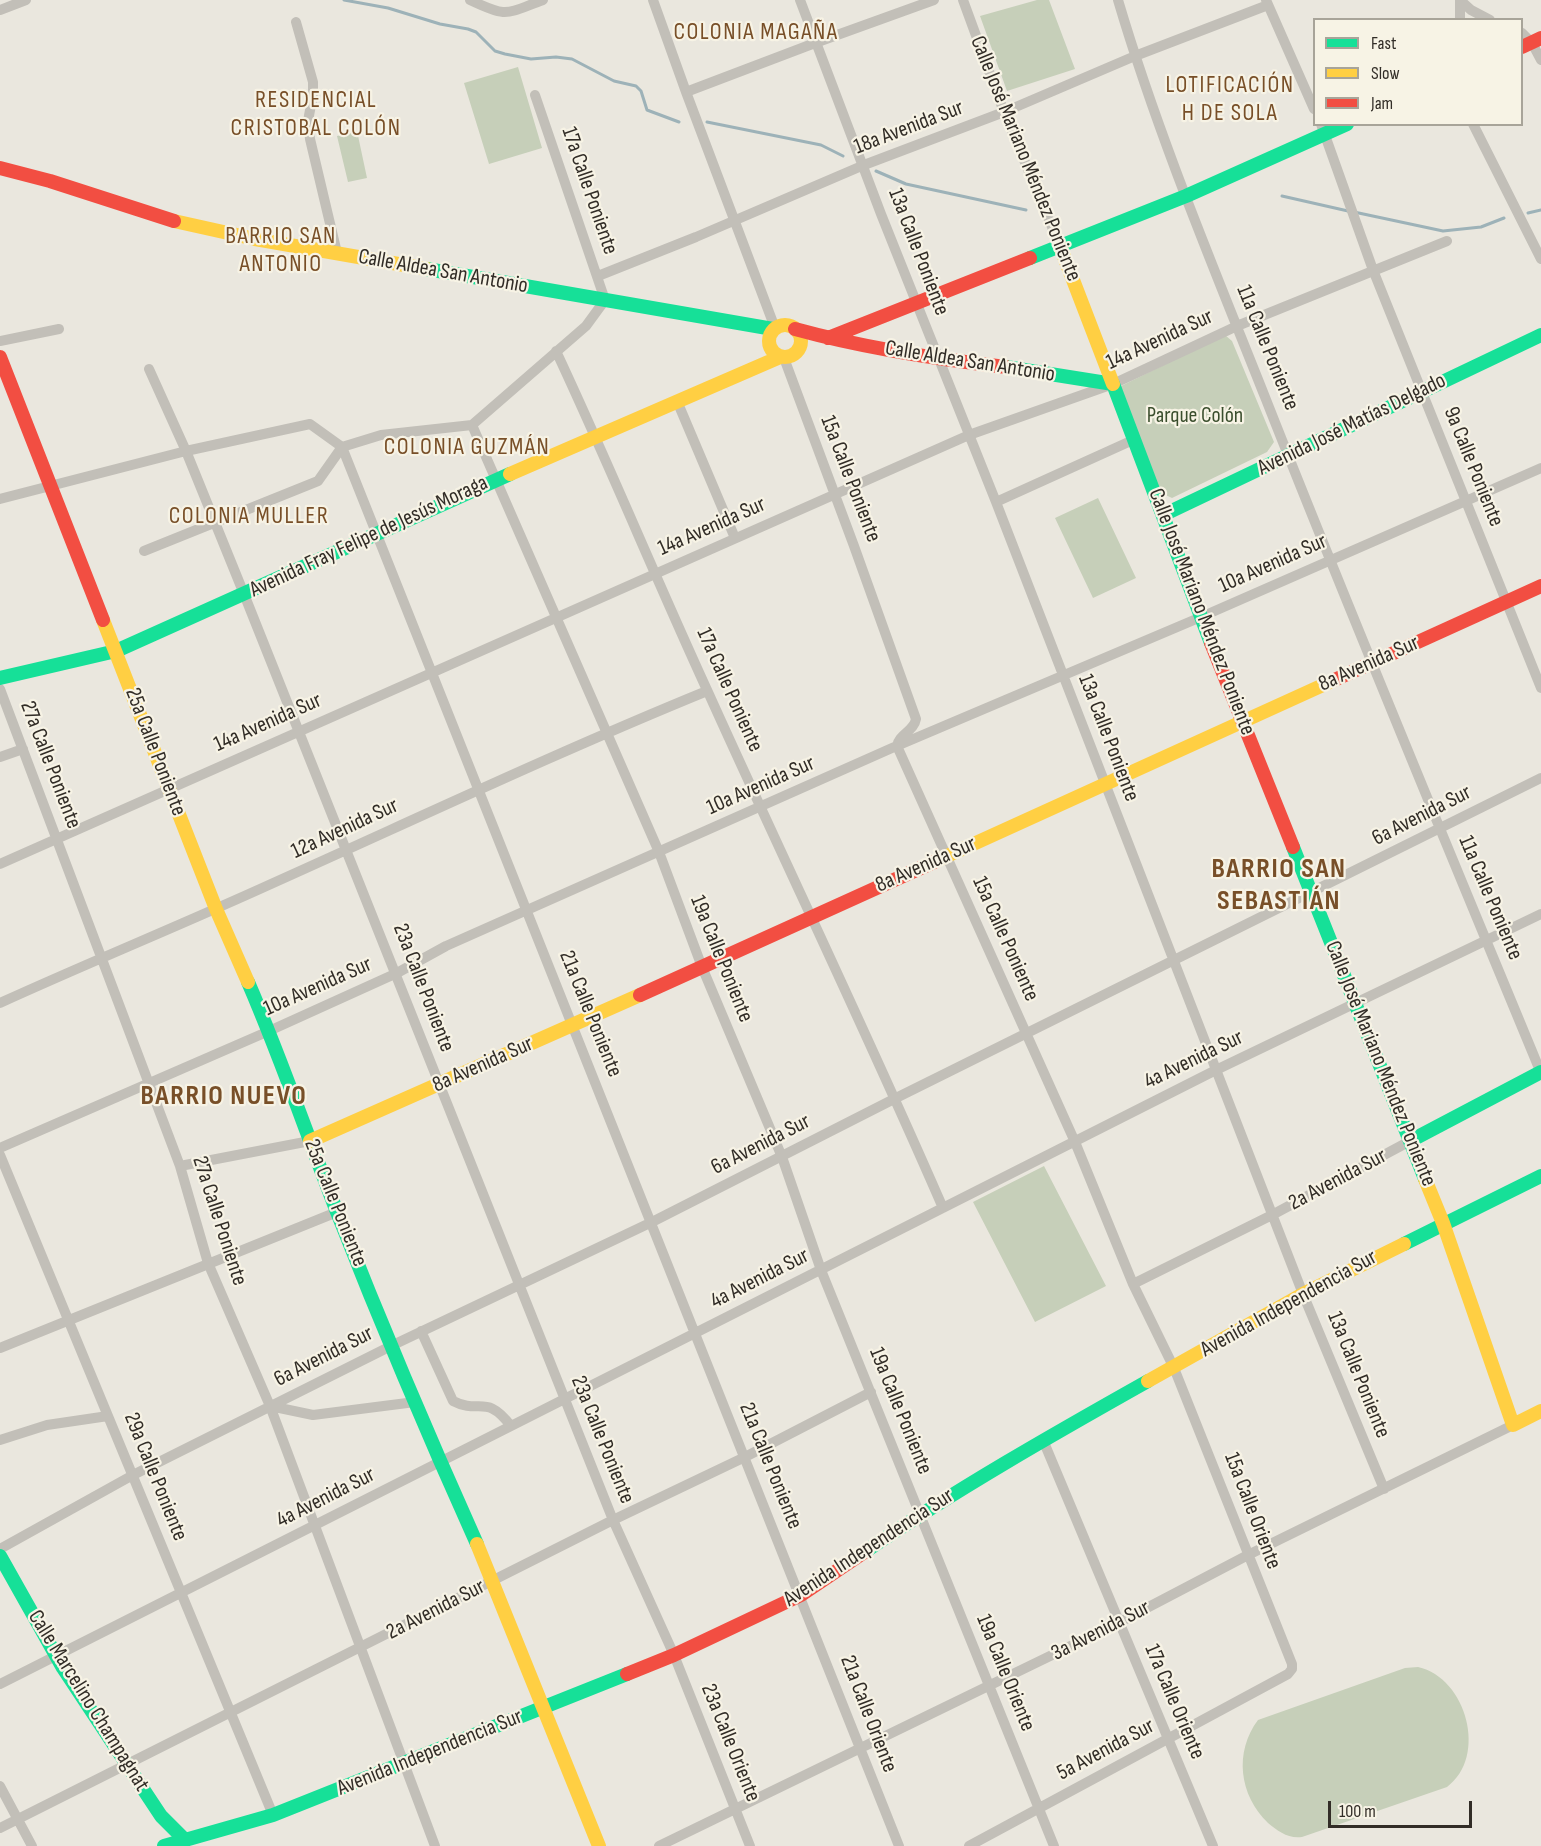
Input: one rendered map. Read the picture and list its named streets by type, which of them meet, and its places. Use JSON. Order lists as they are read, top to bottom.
{
  "streets": {
    "street": [
      "18a Avenida Sur",
      "Calle José Mariano Méndez Poniente",
      "17a Calle Poniente",
      "13a Calle Poniente",
      "Calle Aldea San Antonio",
      "14a Avenida Sur",
      "11a Calle Poniente",
      "Avenida José Matías Delgado",
      "9a Calle Poniente",
      "15a Calle Poniente",
      "Avenida Fray Felipe de Jesús Moraga",
      "10a Avenida Sur",
      "8a Avenida Sur",
      "25a Calle Poniente",
      "27a Calle Poniente",
      "6a Avenida Sur",
      "12a Avenida Sur",
      "19a Calle Poniente",
      "23a Calle Poniente",
      "21a Calle Poniente",
      "4a Avenida Sur",
      "2a Avenida Sur",
      "Avenida Independencia Sur",
      "29a Calle Poniente",
      "15a Calle Oriente",
      "3a Avenida Sur",
      "19a Calle Oriente",
      "Calle Marcelino Champagnat",
      "17a Calle Oriente",
      "21a Calle Oriente",
      "23a Calle Oriente",
      "5a Avenida Sur"
    ]
  },
  "crossings": [
    ["18a Avenida Sur", "Calle José Mariano Méndez Poniente"],
    ["18a Avenida Sur", "17a Calle Poniente"],
    ["18a Avenida Sur", "13a Calle Poniente"],
    ["18a Avenida Sur", "11a Calle Poniente"],
    ["18a Avenida Sur", "15a Calle Poniente"],
    ["Calle José Mariano Méndez Poniente", "Calle Aldea San Antonio"],
    ["Calle José Mariano Méndez Poniente", "14a Avenida Sur"],
    ["Calle José Mariano Méndez Poniente", "Avenida José Matías Delgado"],
    ["Calle José Mariano Méndez Poniente", "10a Avenida Sur"],
    ["Calle José Mariano Méndez Poniente", "8a Avenida Sur"],
    ["Calle José Mariano Méndez Poniente", "6a Avenida Sur"],
    ["Calle José Mariano Méndez Poniente", "4a Avenida Sur"],
    ["Calle José Mariano Méndez Poniente", "2a Avenida Sur"],
    ["Calle José Mariano Méndez Poniente", "Avenida Independencia Sur"],
    ["Calle José Mariano Méndez Poniente", "3a Avenida Sur"],
    ["17a Calle Poniente", "Calle Aldea San Antonio"],
    ["17a Calle Poniente", "14a Avenida Sur"],
    ["17a Calle Poniente", "Avenida Fray Felipe de Jesús Moraga"],
    ["17a Calle Poniente", "10a Avenida Sur"],
    ["17a Calle Poniente", "8a Avenida Sur"],
    ["17a Calle Poniente", "6a Avenida Sur"],
    ["17a Calle Poniente", "12a Avenida Sur"],
    ["17a Calle Poniente", "4a Avenida Sur"],
    ["13a Calle Poniente", "Calle Aldea San Antonio"],
    ["13a Calle Poniente", "14a Avenida Sur"],
    ["13a Calle Poniente", "10a Avenida Sur"],
    ["13a Calle Poniente", "8a Avenida Sur"],
    ["13a Calle Poniente", "6a Avenida Sur"],
    ["13a Calle Poniente", "4a Avenida Sur"],
    ["13a Calle Poniente", "2a Avenida Sur"],
    ["13a Calle Poniente", "Avenida Independencia Sur"],
    ["13a Calle Poniente", "3a Avenida Sur"],
    ["Calle Aldea San Antonio", "14a Avenida Sur"],
    ["Calle Aldea San Antonio", "15a Calle Poniente"],
    ["Calle Aldea San Antonio", "Avenida Fray Felipe de Jesús Moraga"],
    ["14a Avenida Sur", "11a Calle Poniente"],
    ["14a Avenida Sur", "9a Calle Poniente"],
    ["14a Avenida Sur", "15a Calle Poniente"],
    ["14a Avenida Sur", "25a Calle Poniente"],
    ["14a Avenida Sur", "27a Calle Poniente"],
    ["14a Avenida Sur", "19a Calle Poniente"],
    ["14a Avenida Sur", "23a Calle Poniente"],
    ["14a Avenida Sur", "21a Calle Poniente"],
    ["11a Calle Poniente", "Avenida José Matías Delgado"],
    ["11a Calle Poniente", "10a Avenida Sur"],
    ["11a Calle Poniente", "8a Avenida Sur"],
    ["11a Calle Poniente", "6a Avenida Sur"],
    ["11a Calle Poniente", "4a Avenida Sur"],
    ["11a Calle Poniente", "2a Avenida Sur"],
    ["Avenida José Matías Delgado", "9a Calle Poniente"],
    ["9a Calle Poniente", "10a Avenida Sur"],
    ["9a Calle Poniente", "8a Avenida Sur"],
    ["15a Calle Poniente", "Avenida Fray Felipe de Jesús Moraga"],
    ["15a Calle Poniente", "10a Avenida Sur"],
    ["15a Calle Poniente", "8a Avenida Sur"],
    ["15a Calle Poniente", "6a Avenida Sur"],
    ["15a Calle Poniente", "4a Avenida Sur"],
    ["15a Calle Poniente", "2a Avenida Sur"],
    ["15a Calle Poniente", "Avenida Independencia Sur"],
    ["15a Calle Poniente", "15a Calle Oriente"],
    ["Avenida Fray Felipe de Jesús Moraga", "25a Calle Poniente"],
    ["Avenida Fray Felipe de Jesús Moraga", "19a Calle Poniente"],
    ["Avenida Fray Felipe de Jesús Moraga", "23a Calle Poniente"],
    ["Avenida Fray Felipe de Jesús Moraga", "21a Calle Poniente"],
    ["10a Avenida Sur", "25a Calle Poniente"],
    ["10a Avenida Sur", "27a Calle Poniente"],
    ["10a Avenida Sur", "19a Calle Poniente"],
    ["10a Avenida Sur", "23a Calle Poniente"],
    ["10a Avenida Sur", "21a Calle Poniente"],
    ["8a Avenida Sur", "25a Calle Poniente"],
    ["8a Avenida Sur", "19a Calle Poniente"],
    ["8a Avenida Sur", "23a Calle Poniente"],
    ["8a Avenida Sur", "21a Calle Poniente"],
    ["25a Calle Poniente", "6a Avenida Sur"],
    ["25a Calle Poniente", "12a Avenida Sur"],
    ["25a Calle Poniente", "4a Avenida Sur"],
    ["25a Calle Poniente", "2a Avenida Sur"],
    ["25a Calle Poniente", "Avenida Independencia Sur"],
    ["27a Calle Poniente", "6a Avenida Sur"],
    ["27a Calle Poniente", "12a Avenida Sur"],
    ["27a Calle Poniente", "4a Avenida Sur"],
    ["27a Calle Poniente", "2a Avenida Sur"],
    ["27a Calle Poniente", "Avenida Independencia Sur"],
    ["6a Avenida Sur", "19a Calle Poniente"],
    ["6a Avenida Sur", "23a Calle Poniente"],
    ["6a Avenida Sur", "21a Calle Poniente"],
    ["6a Avenida Sur", "29a Calle Poniente"],
    ["12a Avenida Sur", "19a Calle Poniente"],
    ["12a Avenida Sur", "23a Calle Poniente"],
    ["12a Avenida Sur", "21a Calle Poniente"],
    ["19a Calle Poniente", "4a Avenida Sur"],
    ["19a Calle Poniente", "2a Avenida Sur"],
    ["19a Calle Poniente", "Avenida Independencia Sur"],
    ["19a Calle Poniente", "19a Calle Oriente"],
    ["23a Calle Poniente", "4a Avenida Sur"],
    ["23a Calle Poniente", "2a Avenida Sur"],
    ["23a Calle Poniente", "Avenida Independencia Sur"],
    ["23a Calle Poniente", "23a Calle Oriente"],
    ["21a Calle Poniente", "4a Avenida Sur"],
    ["21a Calle Poniente", "2a Avenida Sur"],
    ["21a Calle Poniente", "Avenida Independencia Sur"],
    ["21a Calle Poniente", "21a Calle Oriente"],
    ["4a Avenida Sur", "29a Calle Poniente"],
    ["4a Avenida Sur", "Calle Marcelino Champagnat"],
    ["2a Avenida Sur", "29a Calle Poniente"],
    ["2a Avenida Sur", "Calle Marcelino Champagnat"],
    ["Avenida Independencia Sur", "29a Calle Poniente"],
    ["Avenida Independencia Sur", "15a Calle Oriente"],
    ["Avenida Independencia Sur", "19a Calle Oriente"],
    ["Avenida Independencia Sur", "Calle Marcelino Champagnat"],
    ["Avenida Independencia Sur", "17a Calle Oriente"],
    ["Avenida Independencia Sur", "21a Calle Oriente"],
    ["Avenida Independencia Sur", "23a Calle Oriente"],
    ["15a Calle Oriente", "3a Avenida Sur"],
    ["15a Calle Oriente", "5a Avenida Sur"],
    ["3a Avenida Sur", "19a Calle Oriente"],
    ["3a Avenida Sur", "17a Calle Oriente"],
    ["3a Avenida Sur", "21a Calle Oriente"],
    ["3a Avenida Sur", "23a Calle Oriente"],
    ["19a Calle Oriente", "5a Avenida Sur"],
    ["17a Calle Oriente", "5a Avenida Sur"]
  ],
  "districts": [
    "COLONIA MAGAÑA",
    "LOTIFICACIÓN H DE SOLA",
    "RESIDENCIAL CRISTOBAL COLÓN",
    "BARRIO SAN ANTONIO",
    "COLONIA GUZMÁN",
    "COLONIA MULLER",
    "BARRIO SAN SEBASTIÁN",
    "BARRIO NUEVO"
  ],
  "parks": ["Parque Colón"],
  "legend": ["Fast", "Slow", "Jam"],
  "scale_bar": "100 m"
}
